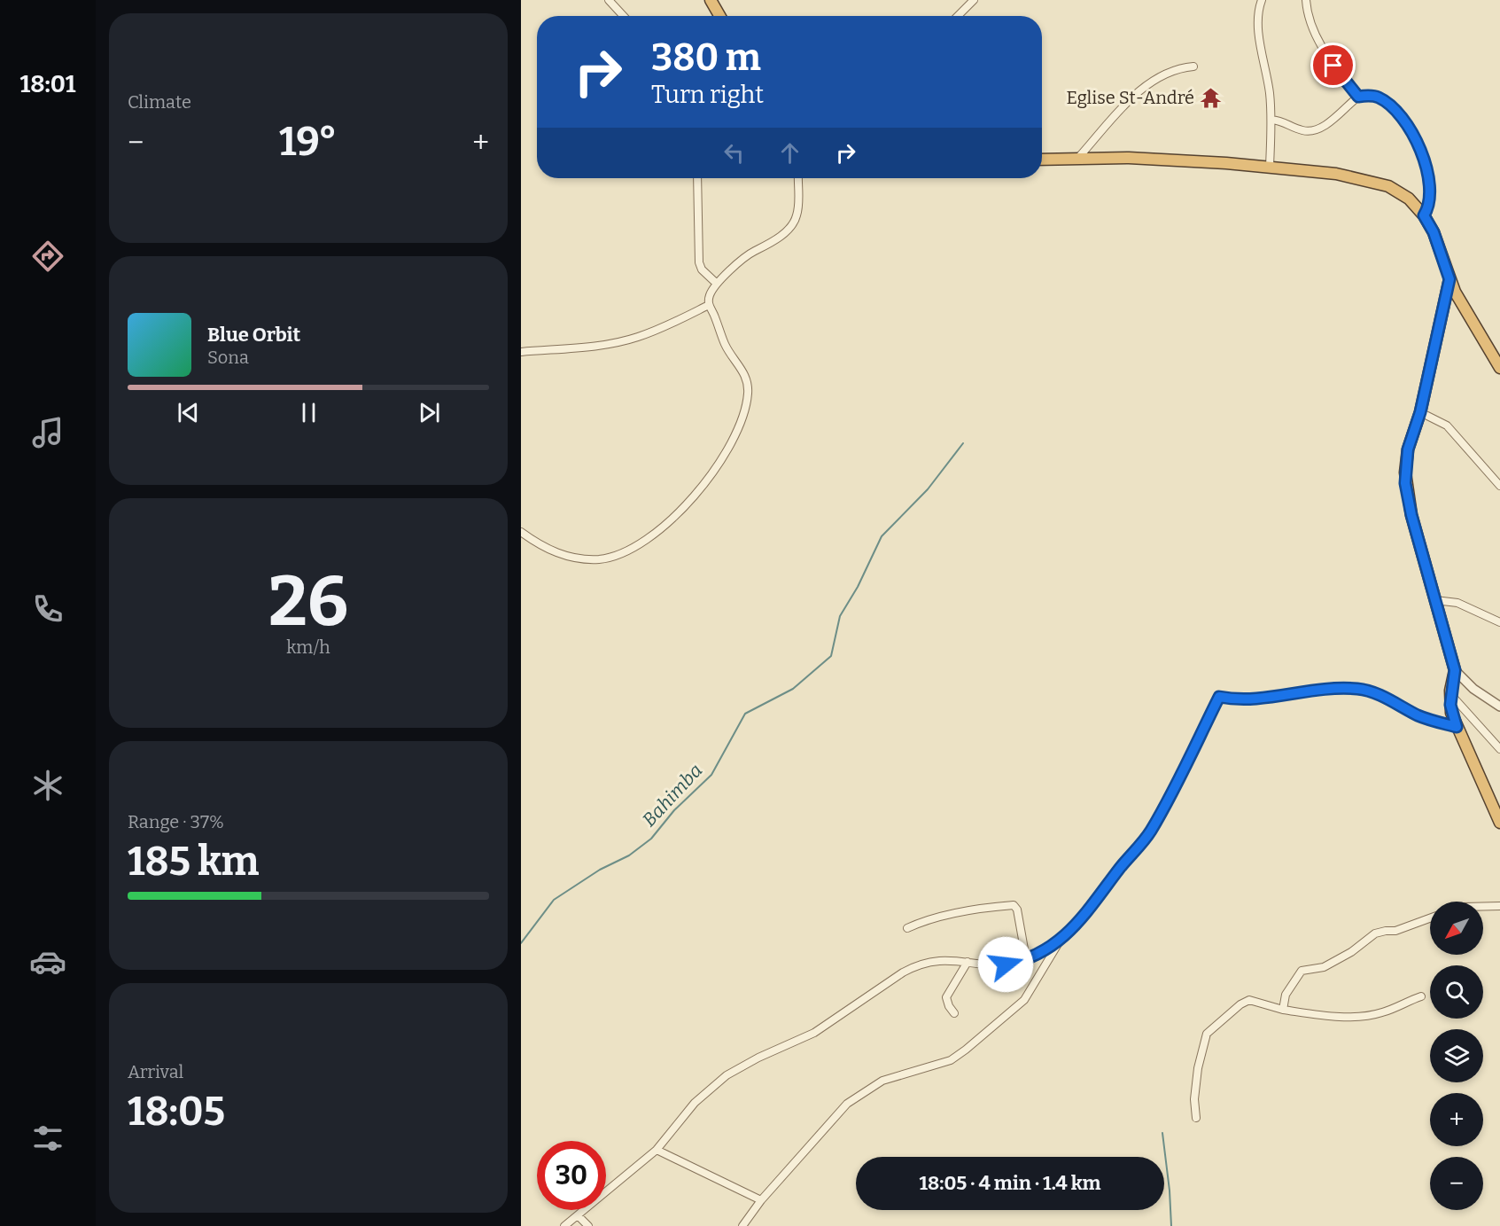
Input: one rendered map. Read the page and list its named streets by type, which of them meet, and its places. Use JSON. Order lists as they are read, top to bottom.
{
  "water": ["Bahimba"],
  "places": {
    "temple": ["Eglise St-André"]
  },
  "north": "bottom left",
  "page": {
    "tabs": "18:01",
    "tile": [
      "Climate",
      ["26", "km/h"],
      ["Range · 37%", "185 km"],
      ["Arrival", "18:05"]
    ],
    "turn": ["380 m", "Turn right"],
    "heat": ["−", "19°", "+"],
    "song": ["Blue Orbit", "Sona"],
    "map_buttons": ["+", "−"],
    "limit": "30",
    "trip": "18:05 · 4 min · 1.4 km"
  }
}
